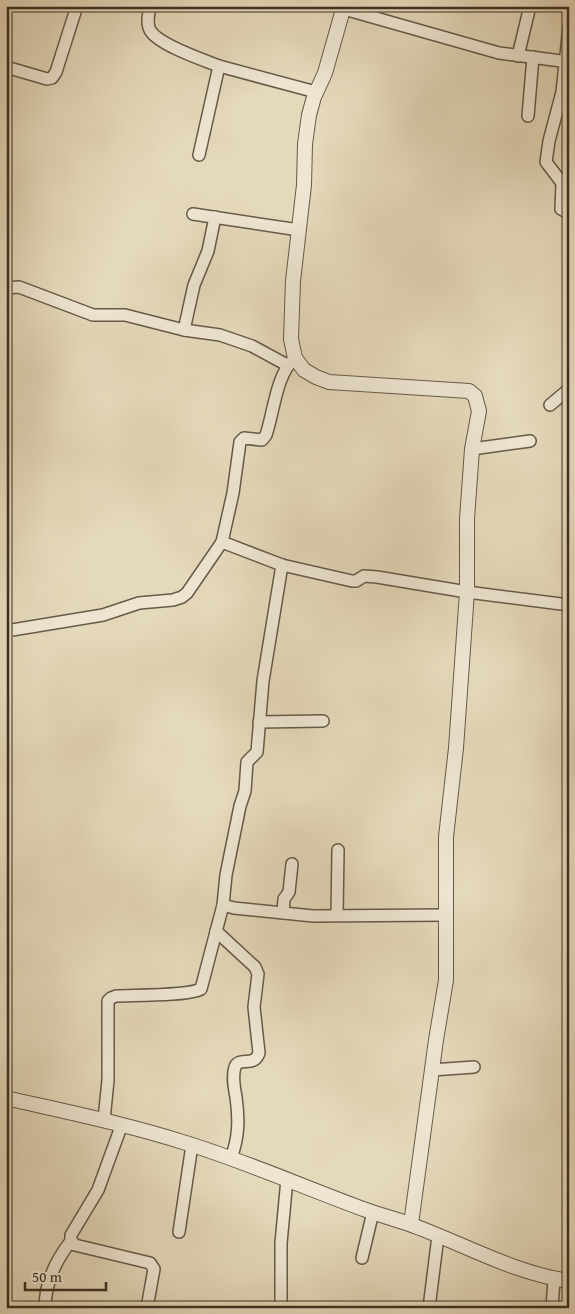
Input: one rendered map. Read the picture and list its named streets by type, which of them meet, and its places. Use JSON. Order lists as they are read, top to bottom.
{
  "scale_bar": "50 m"
}
